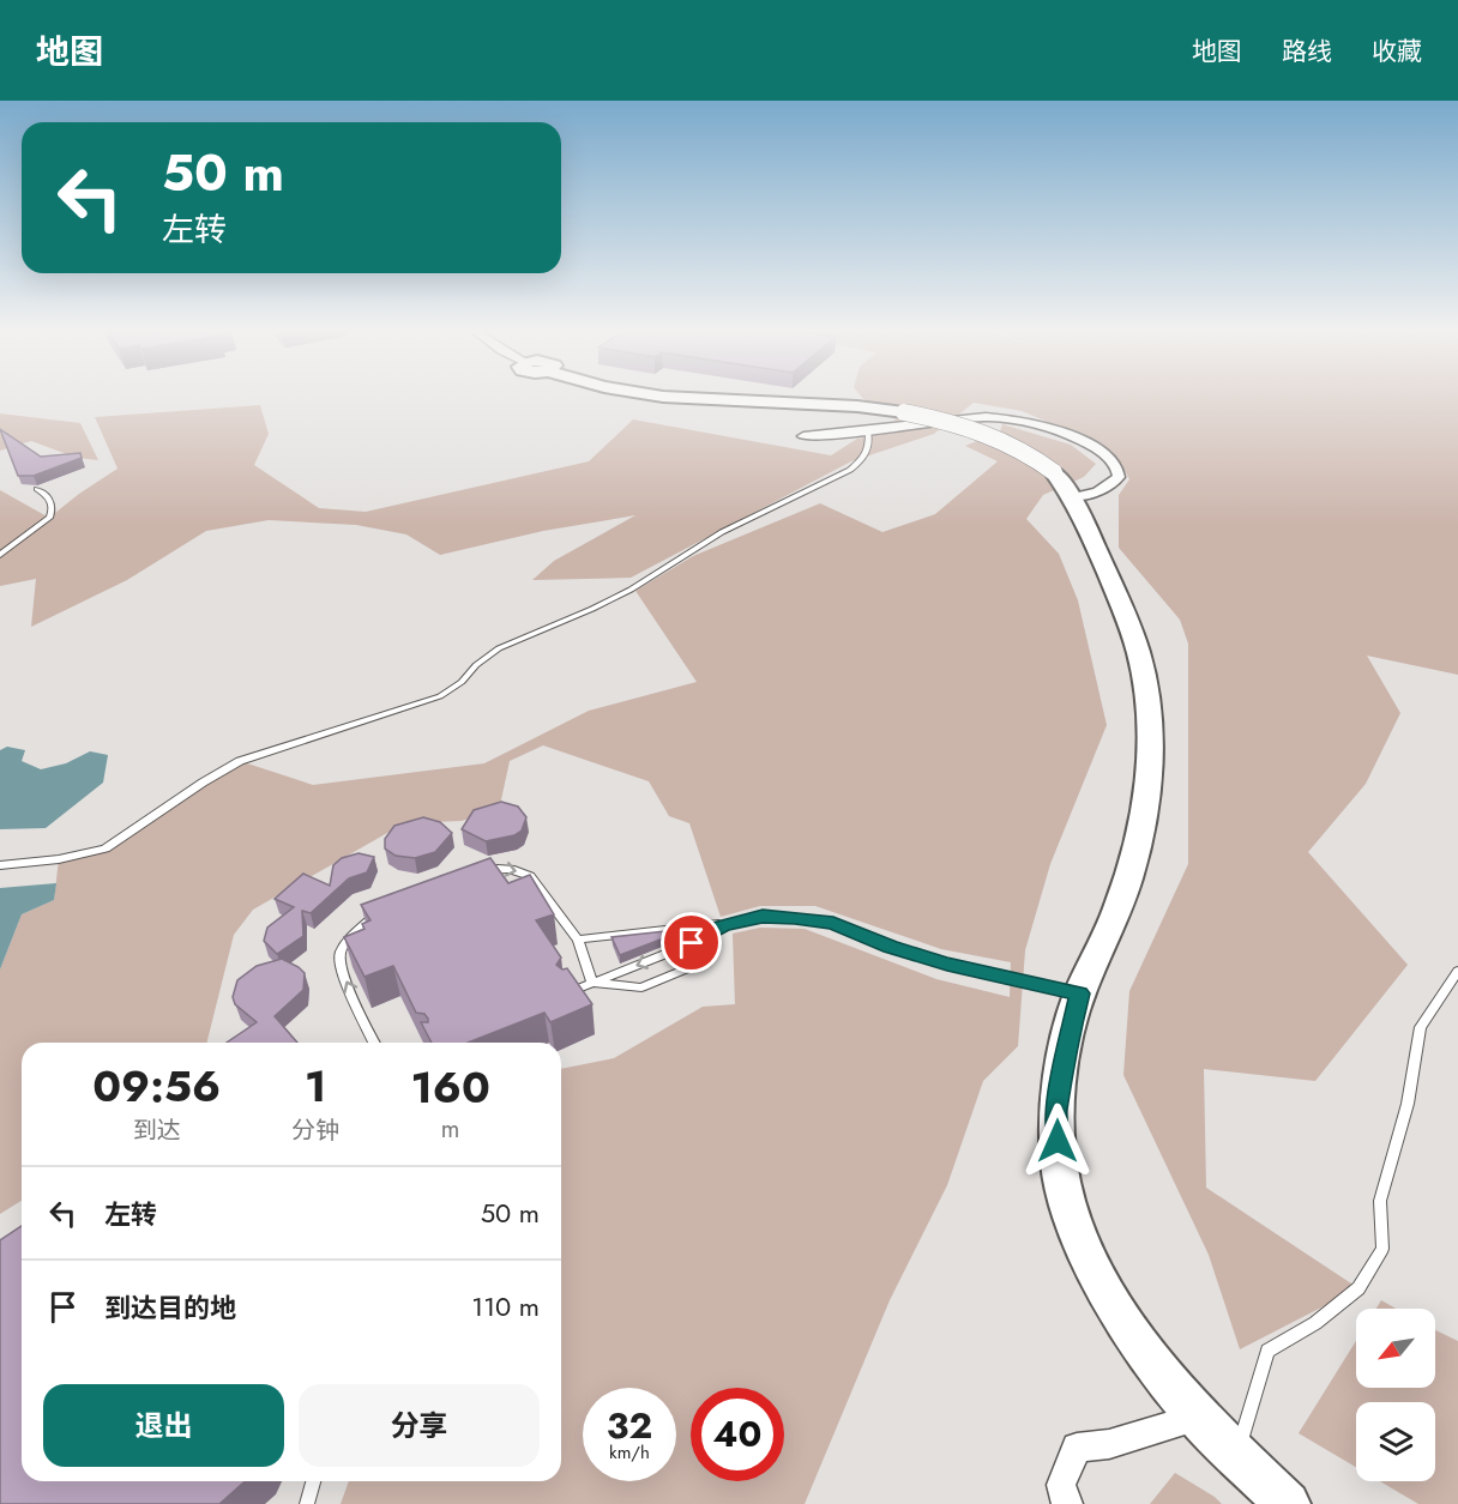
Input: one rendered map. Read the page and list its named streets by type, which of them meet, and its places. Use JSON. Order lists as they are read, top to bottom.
{
  "north": "bottom left",
  "page": {
    "header": "地图",
    "nav": ["地图", "路线", "收藏"],
    "turn": ["50 m", "左转"],
    "eta": [
      "09:56",
      "到达",
      "1",
      "分钟",
      "160",
      "m"
    ],
    "list": [
      {
        "name": "左转",
        "value": "50 m"
      },
      {
        "name": "到达目的地",
        "value": "110 m"
      }
    ],
    "buttons": ["退出", "分享"],
    "speed": "32 km/h",
    "limit": "40"
  }
}
